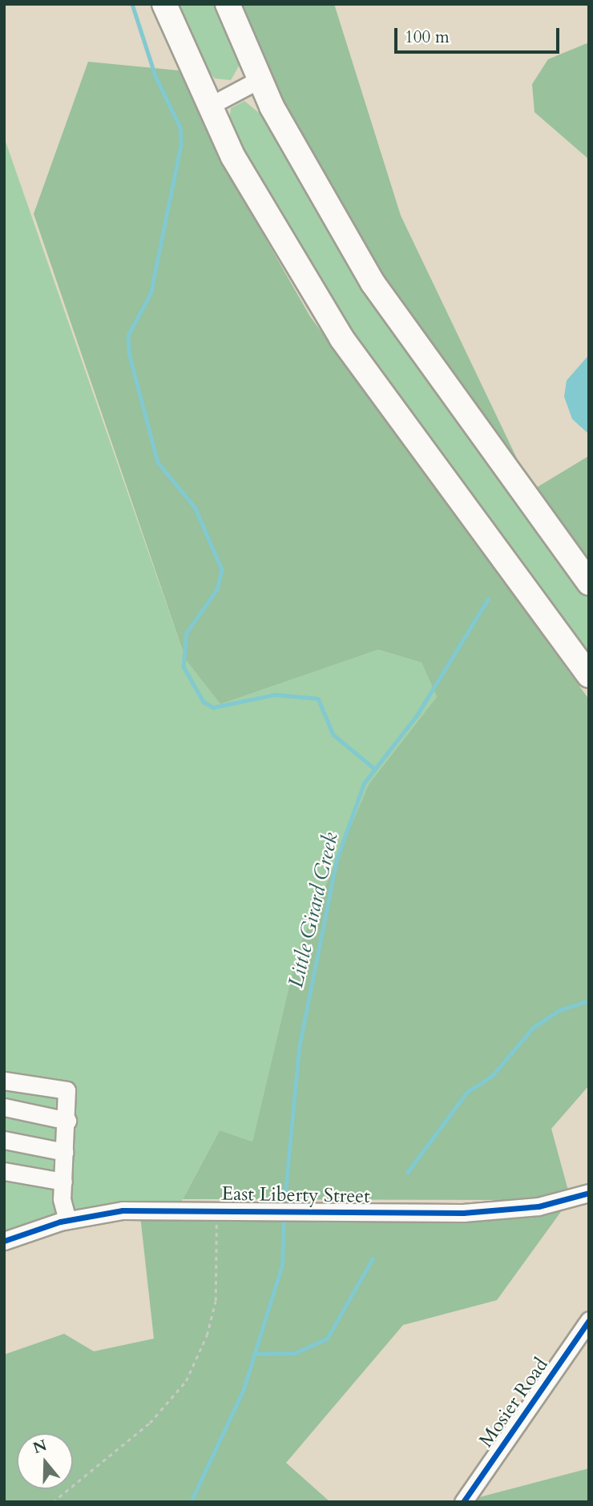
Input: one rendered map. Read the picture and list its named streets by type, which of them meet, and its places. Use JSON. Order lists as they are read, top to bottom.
{
  "streets": {
    "street": ["East Liberty Street", "Mosier Road"]
  },
  "water": ["Little Girard Creek"],
  "scale_bar": "100 m",
  "north": "top"
}
